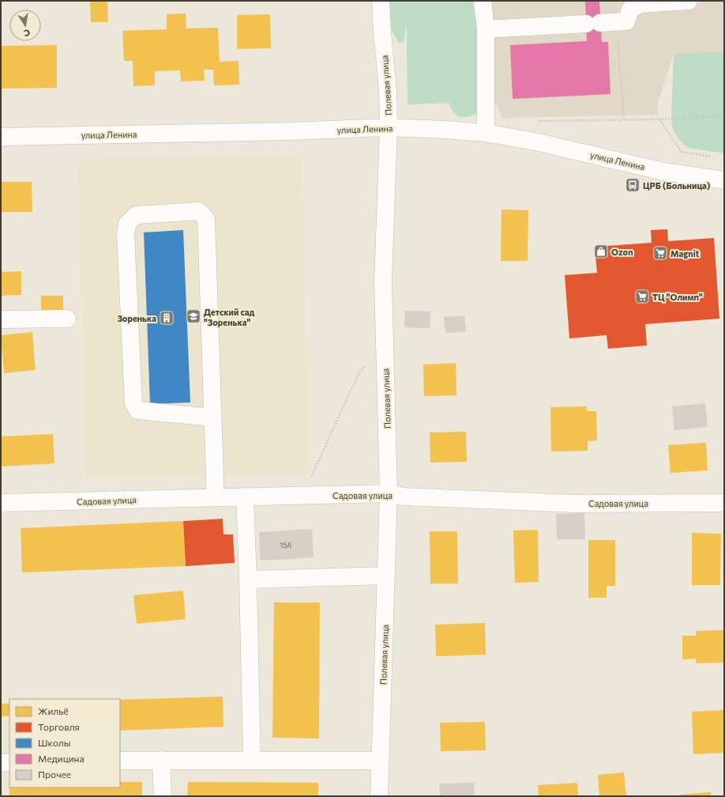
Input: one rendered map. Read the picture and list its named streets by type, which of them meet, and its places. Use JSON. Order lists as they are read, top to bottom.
{
  "streets": {
    "street": ["Полевая улица", "улица Ленина", "Садовая улица"]
  },
  "crossings": [
    ["Полевая улица", "улица Ленина"],
    ["Полевая улица", "Садовая улица"]
  ],
  "places": {
    "bus stop": ["ЦРБ (Больница)"],
    "shop": ["Ozon"],
    "supermarket": ["Magnit", "ТЦ \"Олимп\""],
    "school or university": ["Детский сад \"Зоренька\""],
    "building": ["Зоренька"]
  },
  "house_numbers": ["15А"],
  "legend": [
    "Жильё",
    "Торговля",
    "Школы",
    "Медицина",
    "Прочее"
  ],
  "north": "bottom"
}
